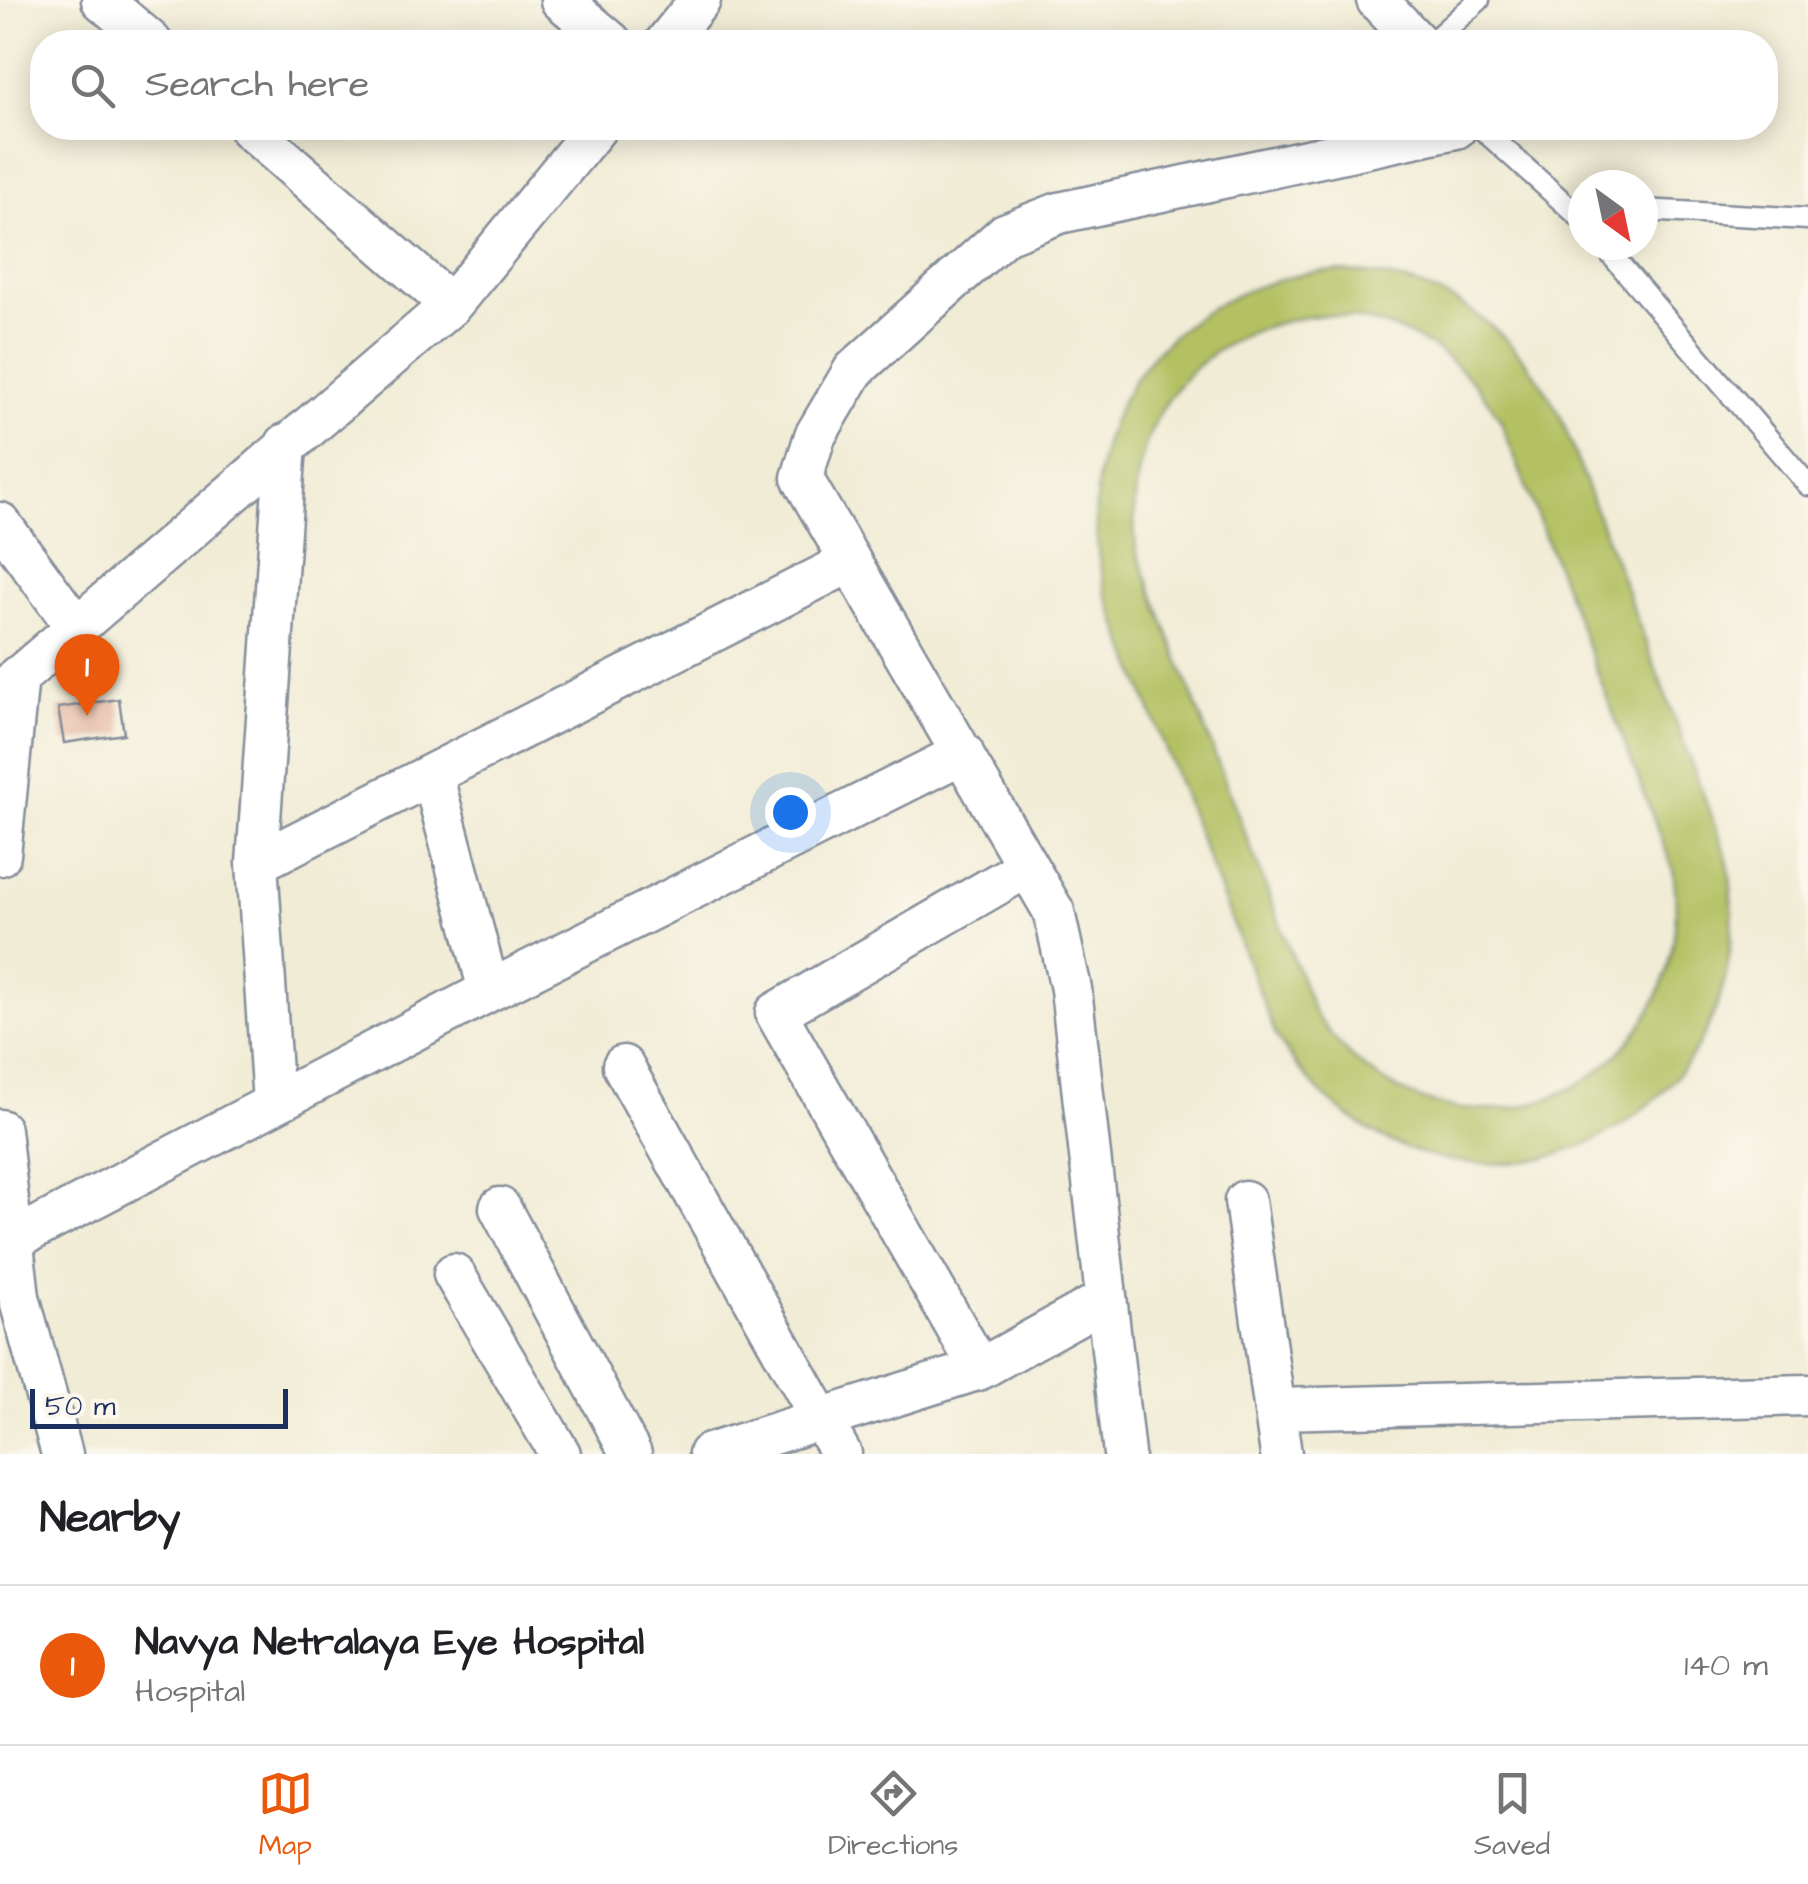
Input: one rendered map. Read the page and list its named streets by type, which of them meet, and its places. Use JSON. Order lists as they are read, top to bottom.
{
  "scale_bar": "50 m",
  "north": "bottom right",
  "page": {
    "search": "Search here",
    "pins": "1",
    "scale": "50 m",
    "heading": "Nearby",
    "list": [
      {
        "mark": "1",
        "name": "Navya Netralaya Eye Hospital",
        "note": "Hospital",
        "value": "140 m"
      }
    ],
    "nav": ["Map", "Directions", "Saved"]
  }
}
